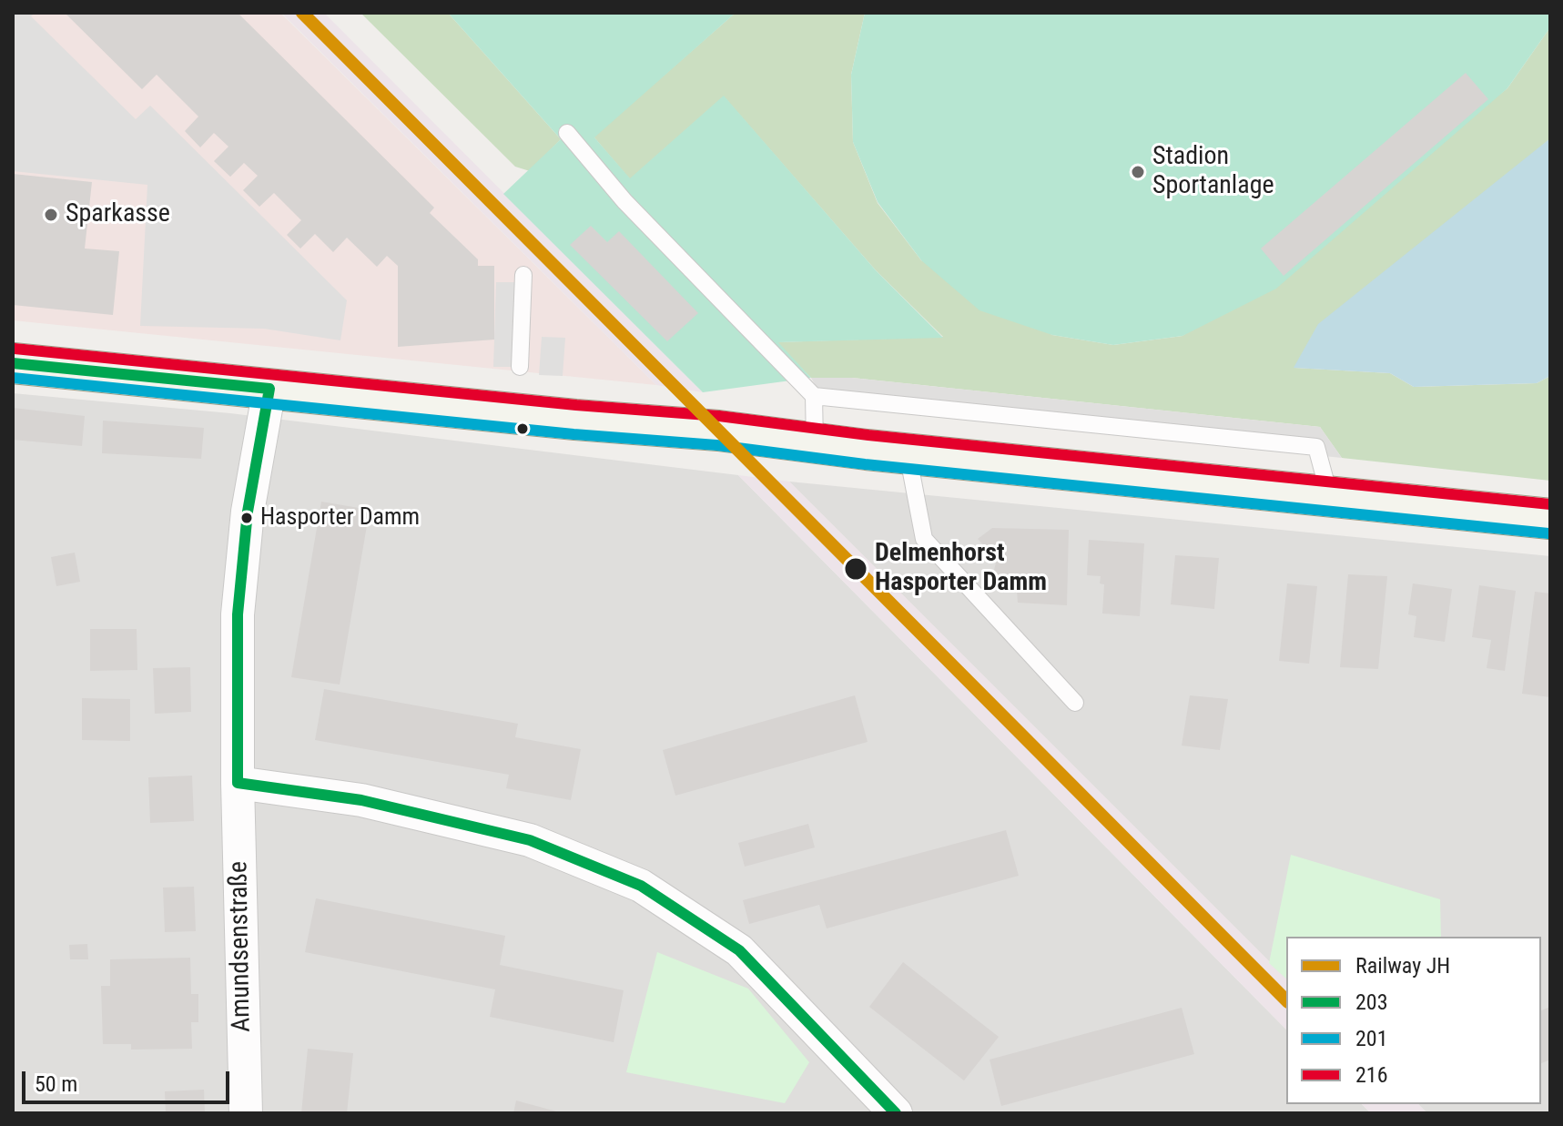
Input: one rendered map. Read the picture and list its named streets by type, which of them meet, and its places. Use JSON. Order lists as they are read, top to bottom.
{
  "streets": {
    "street": ["Amundsenstraße"]
  },
  "places": [
    "Stadion Sportanlage",
    "Sparkasse",
    "Hasporter Damm",
    "Delmenhorst Hasporter Damm"
  ],
  "lines": [
    "rail line JH",
    "transit line 216",
    "transit line 203",
    "transit line 201"
  ],
  "legend": [
    "Railway JH",
    "203",
    "201",
    "216"
  ],
  "scale_bar": "50 m"
}
